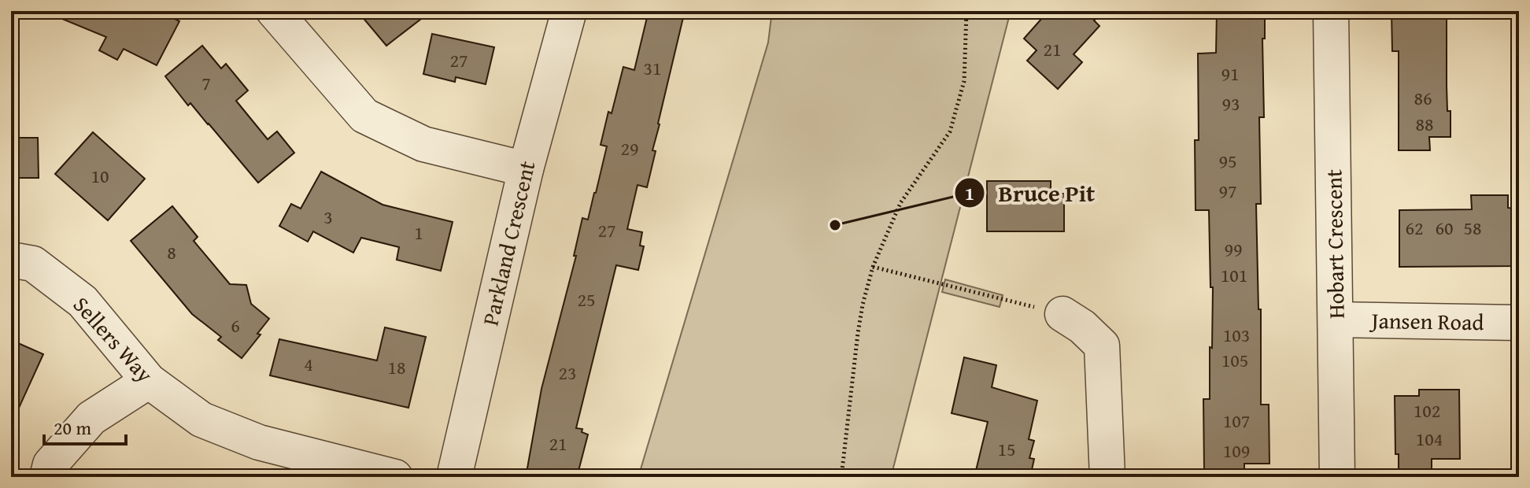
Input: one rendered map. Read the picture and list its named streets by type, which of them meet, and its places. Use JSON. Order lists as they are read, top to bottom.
{
  "streets": {
    "street": [
      "Parkland Crescent",
      "Hobart Crescent",
      "Jansen Road",
      "Sellers Way"
    ]
  },
  "crossings": [
    ["Hobart Crescent", "Jansen Road"]
  ],
  "places": ["Bruce Pit"],
  "house_numbers": [
    "21",
    "27",
    "31",
    "91",
    "7",
    "86",
    "93",
    "88",
    "29",
    "95",
    "10",
    "97",
    "3",
    "62",
    "60",
    "58",
    "27",
    "1",
    "99",
    "8",
    "101",
    "25",
    "6",
    "103",
    "105",
    "4",
    "18",
    "23",
    "102",
    "107",
    "104",
    "21",
    "15",
    "109"
  ],
  "scale_bar": "20 m"
}
